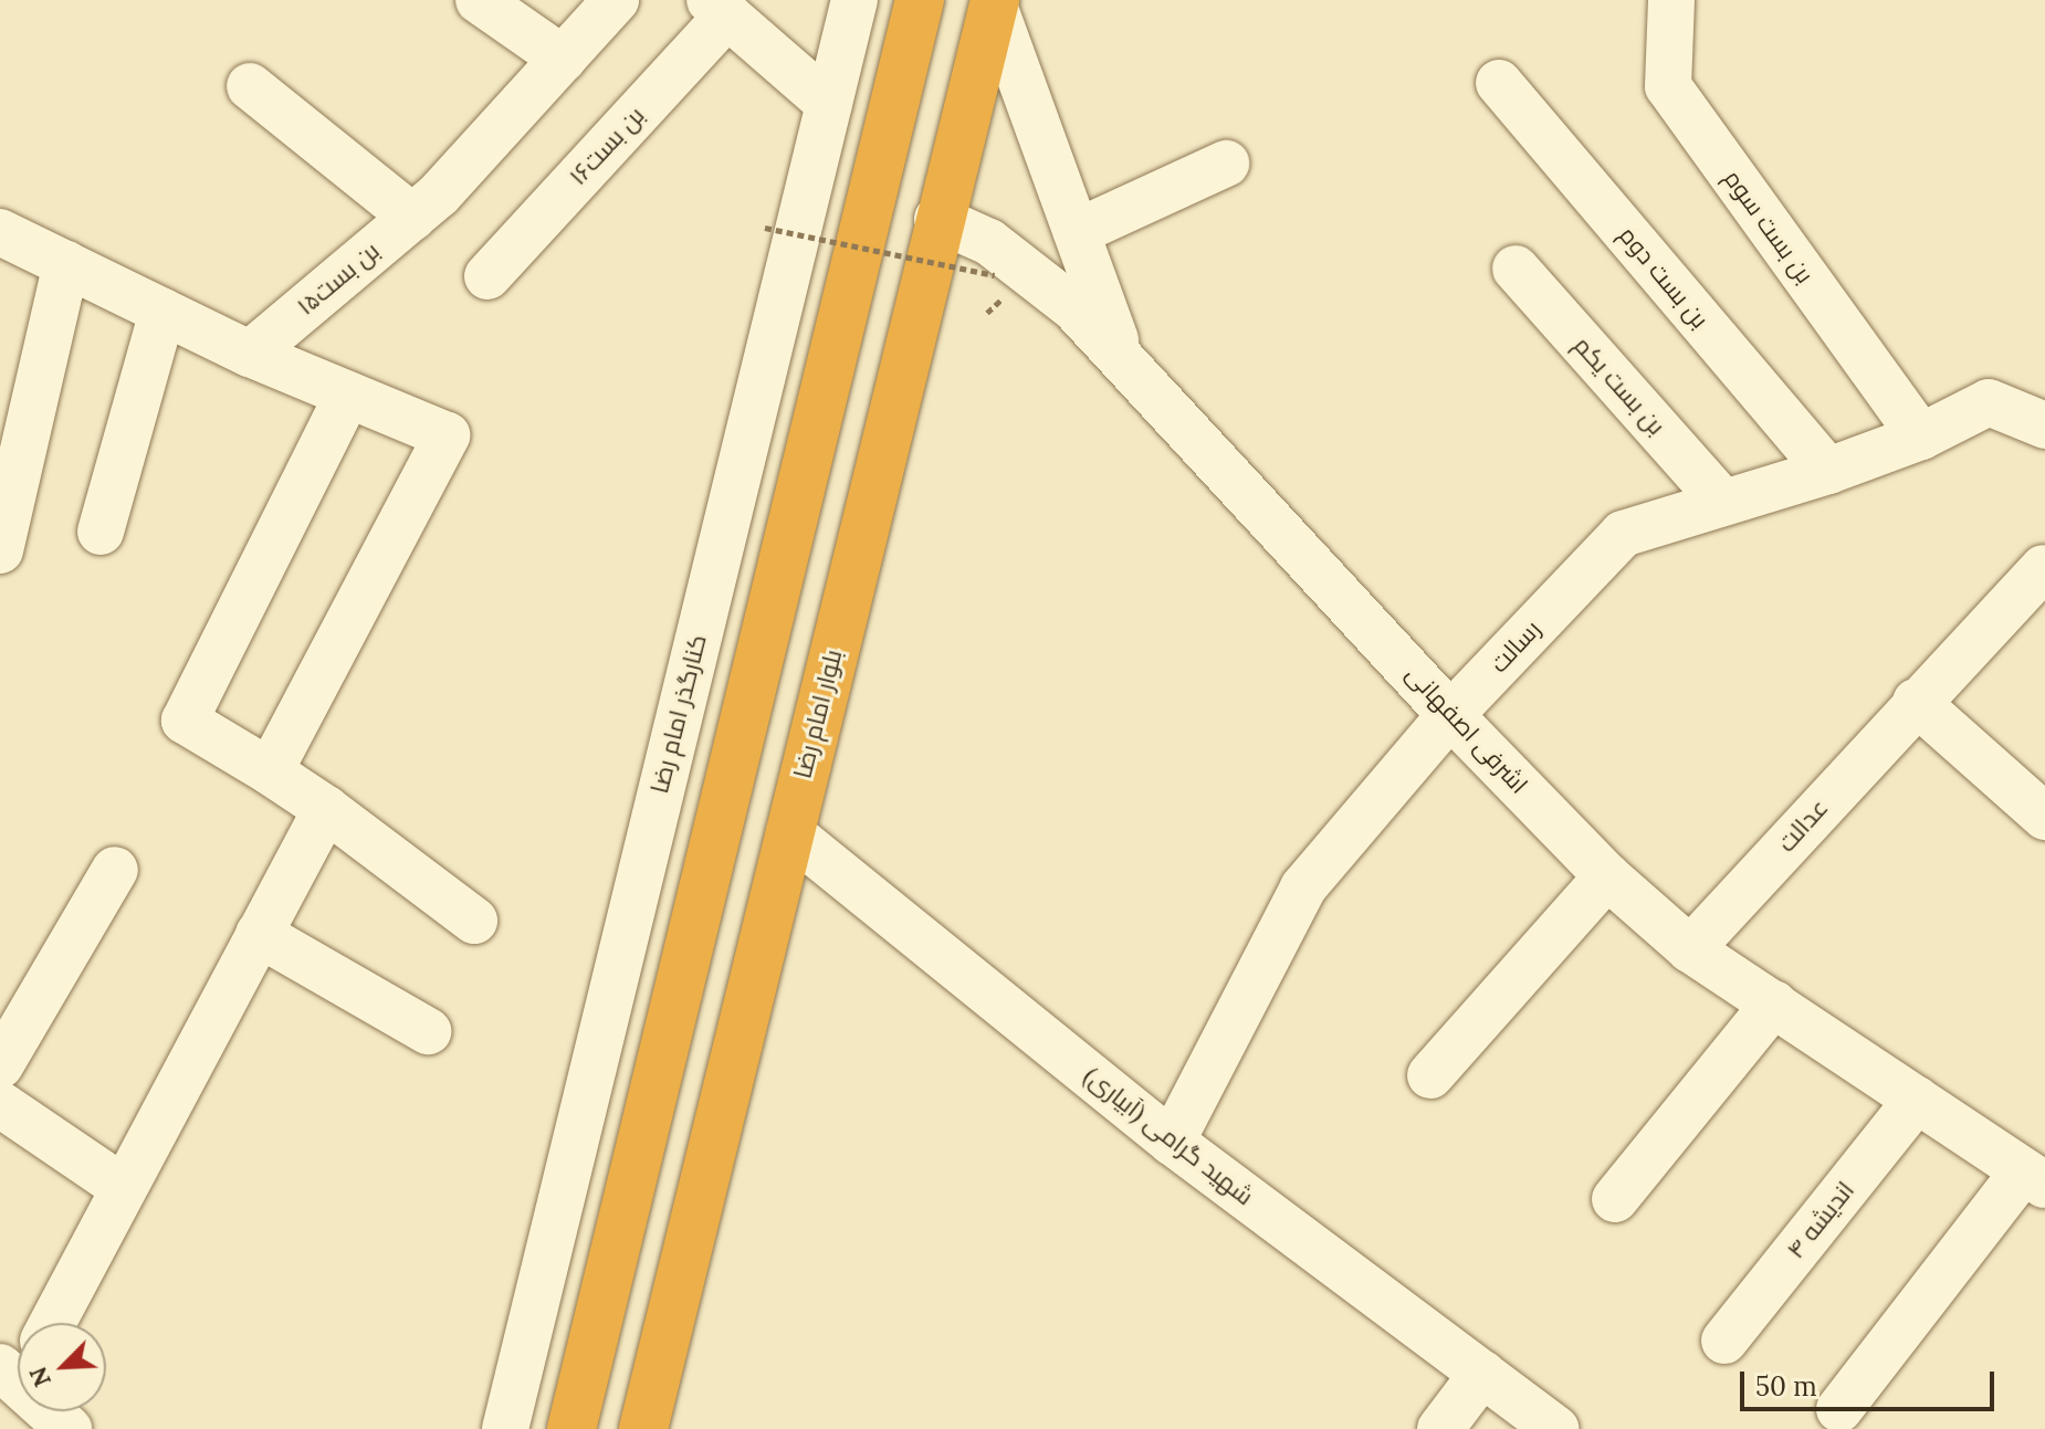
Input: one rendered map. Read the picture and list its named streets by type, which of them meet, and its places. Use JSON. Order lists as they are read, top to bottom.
{
  "streets": {
    "highway": ["بلوار امام رضا"],
    "street": [
      "بن بست۱۶",
      "بن بست سوم",
      "بن بست دوم",
      "بن بست۱۵",
      "بن بست یکم",
      "رسالت",
      "کنارگذر امام رضا",
      "اشرفی اصفهانی",
      "عدالت",
      "شهید گرامی (آبیاری)",
      "اندیشه ۴"
    ]
  },
  "crossings": [
    ["بن بست سوم", "رسالت"],
    ["بن بست دوم", "رسالت"],
    ["بن بست یکم", "رسالت"],
    ["رسالت", "اشرفی اصفهانی"],
    ["رسالت", "شهید گرامی (آبیاری)"],
    ["بلوار امام رضا", "اشرفی اصفهانی"],
    ["بلوار امام رضا", "شهید گرامی (آبیاری)"],
    ["اشرفی اصفهانی", "عدالت"],
    ["اشرفی اصفهانی", "اندیشه ۴"]
  ],
  "scale_bar": "50 m",
  "north": "bottom left"
}
